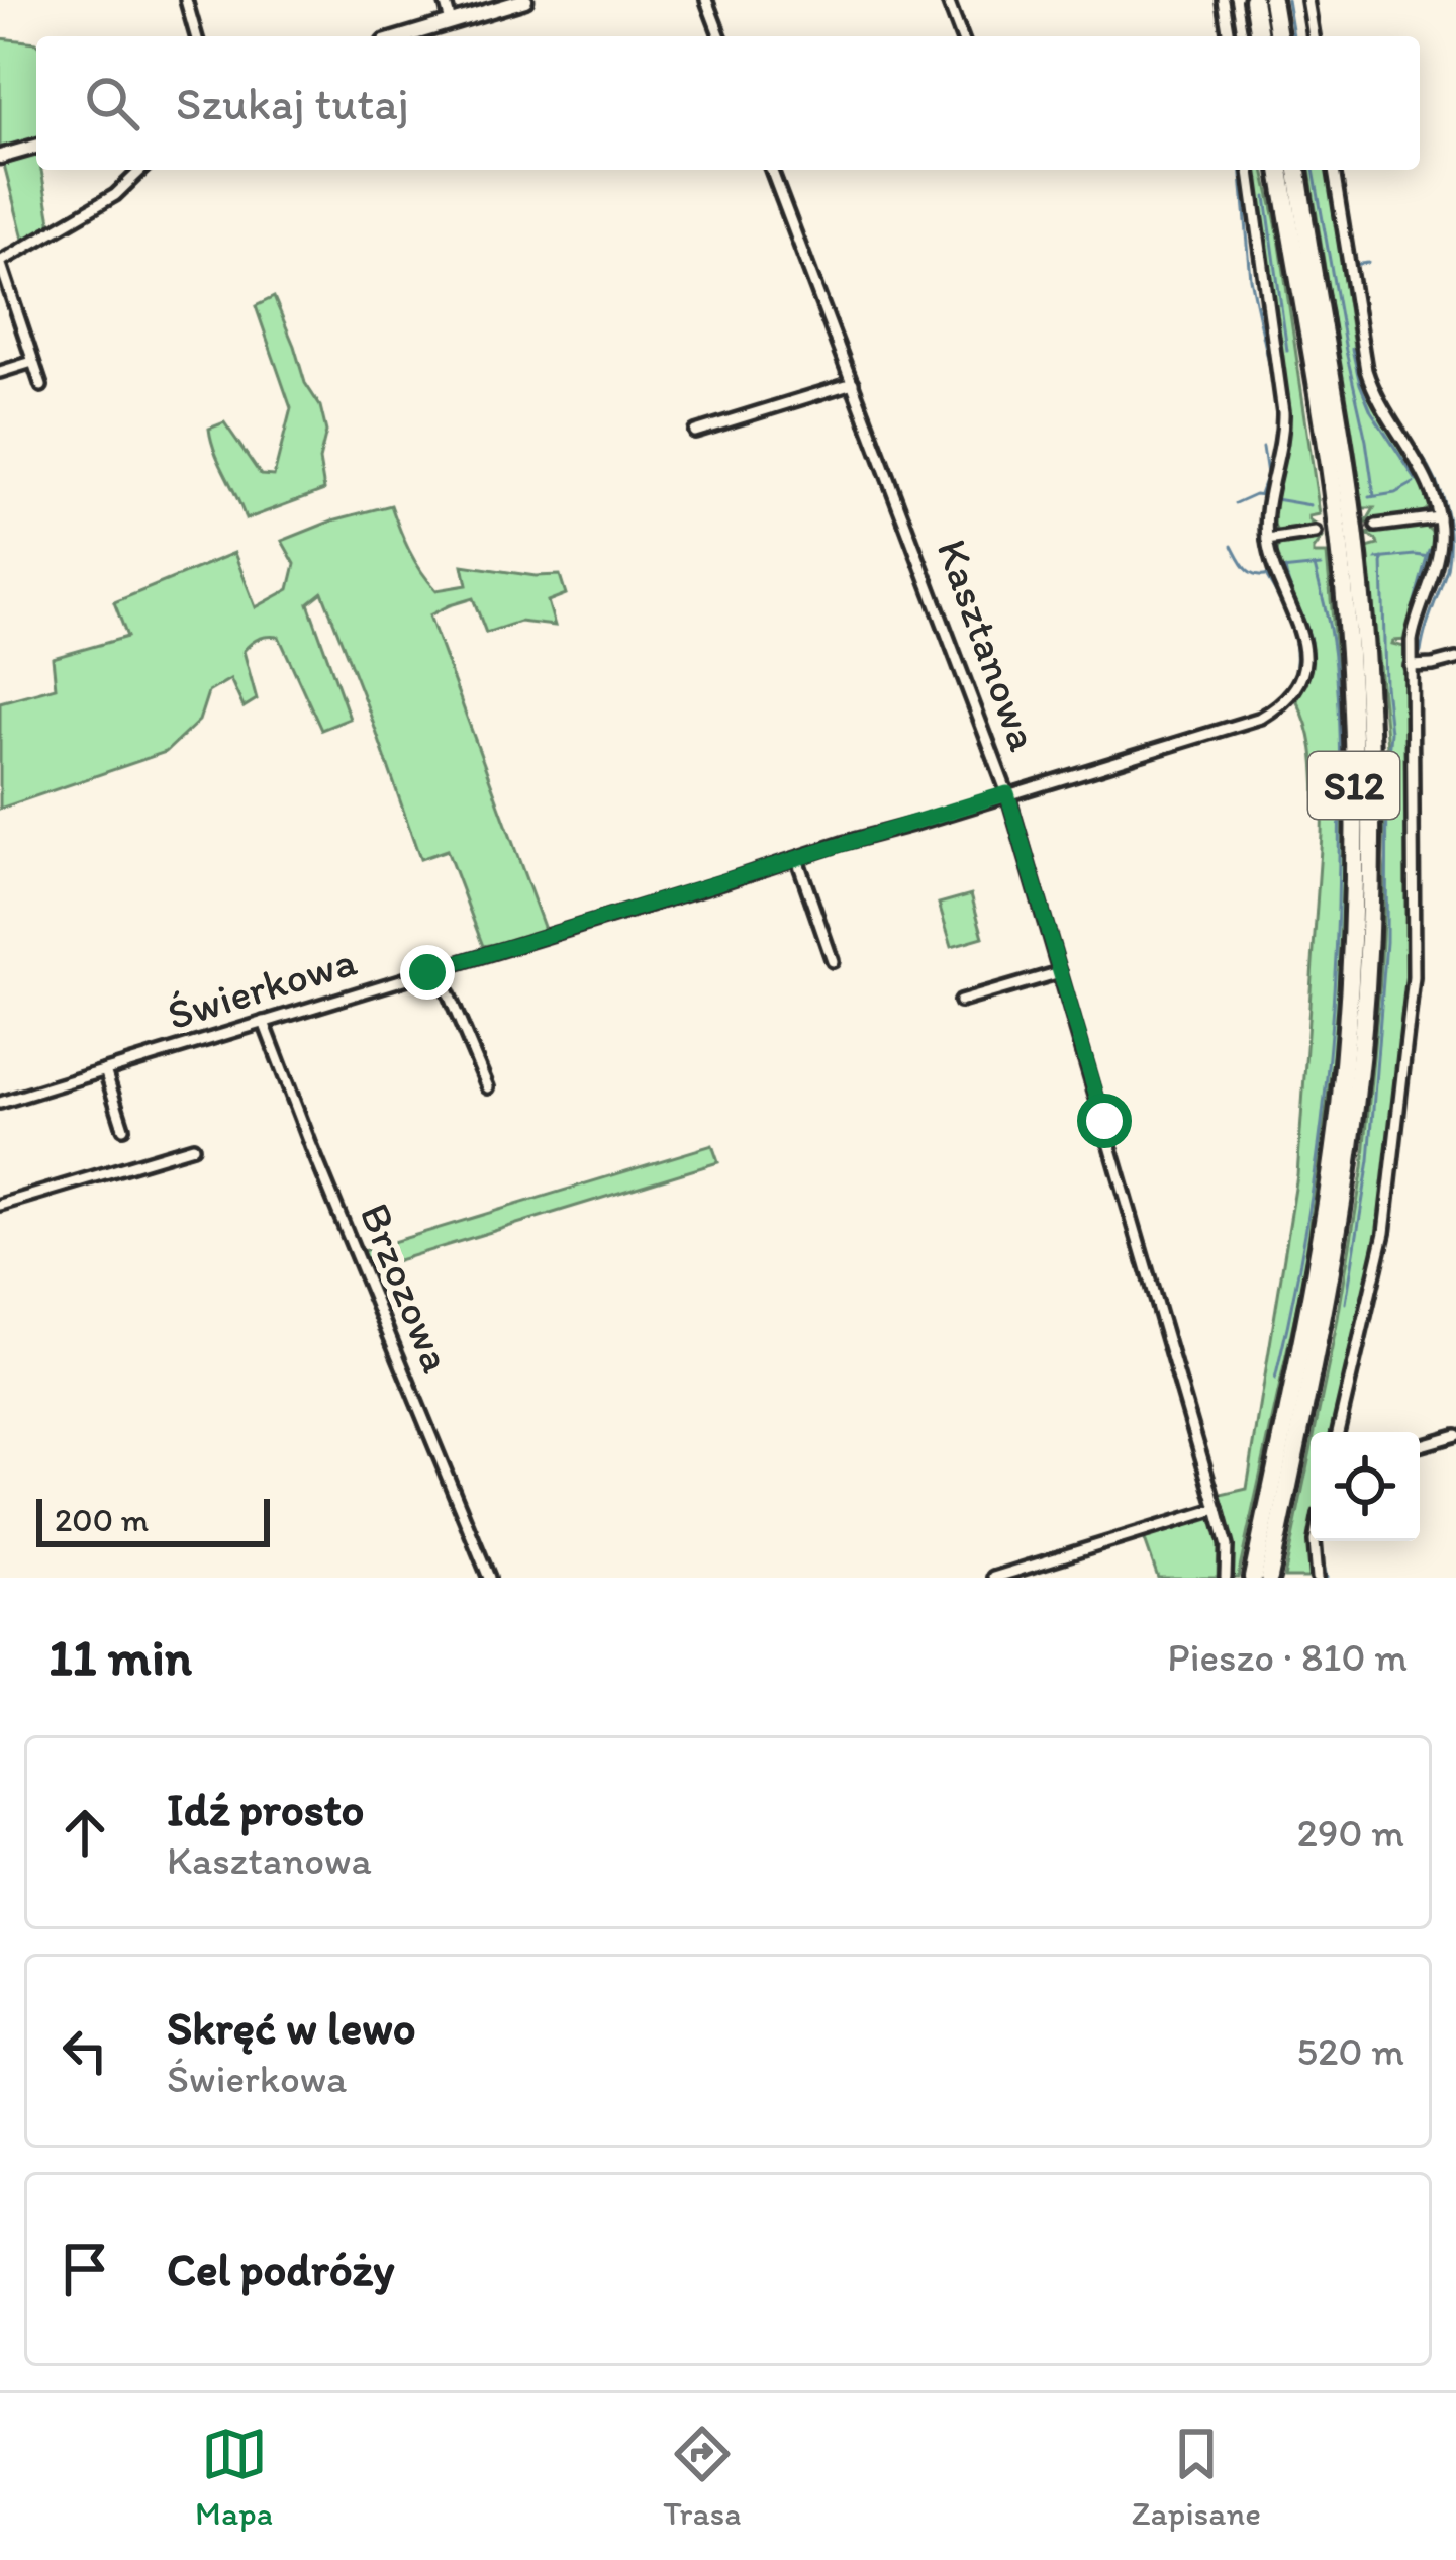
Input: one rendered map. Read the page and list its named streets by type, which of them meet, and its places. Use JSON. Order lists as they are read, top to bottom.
{
  "streets": {
    "highway": ["S12"],
    "street": ["Kasztanowa", "Świerkowa", "Brzozowa"]
  },
  "crossings": [
    ["Kasztanowa", "Świerkowa"],
    ["Świerkowa", "Brzozowa"]
  ],
  "scale_bar": "200 m",
  "page": {
    "search": "Szukaj tutaj",
    "scale": "200 m",
    "heading": ["11 min", "Pieszo · 810 m"],
    "list": [
      ["Idź prosto", "Kasztanowa", "290 m"],
      ["Skręć w lewo", "Świerkowa", "520 m"],
      "Cel podróży"
    ],
    "nav": ["Mapa", "Trasa", "Zapisane"]
  }
}
